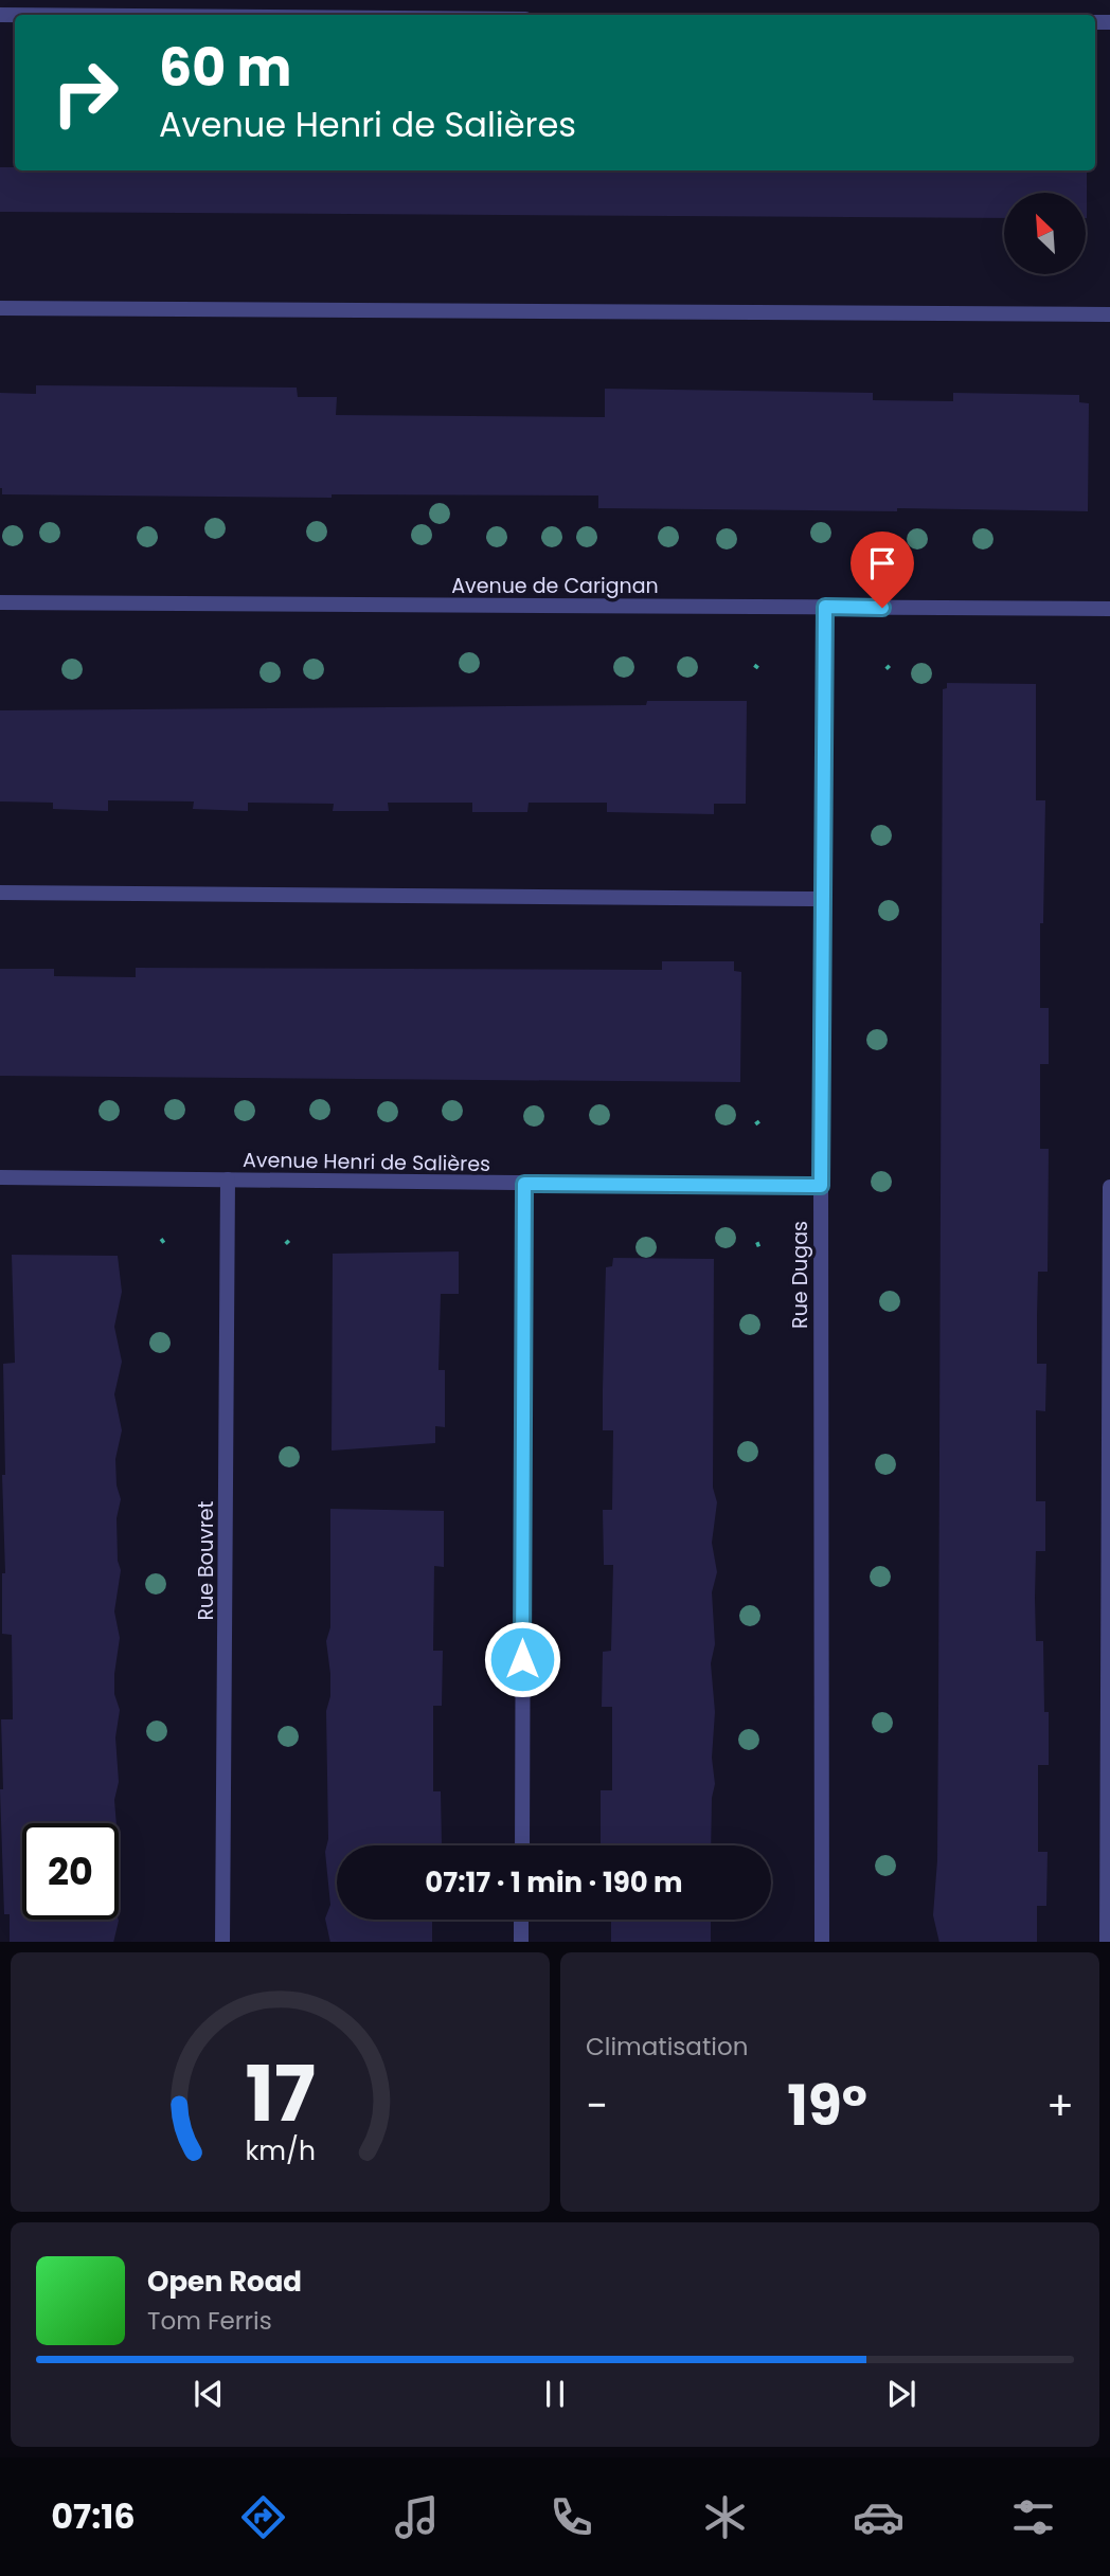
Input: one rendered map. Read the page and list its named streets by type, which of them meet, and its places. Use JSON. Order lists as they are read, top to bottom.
{
  "streets": {
    "street": [
      "Avenue de Carignan",
      "Avenue Henri de Salières",
      "Rue Dugas",
      "Rue Bouvret"
    ]
  },
  "crossings": [
    ["Avenue de Carignan", "Rue Dugas"],
    ["Avenue Henri de Salières", "Rue Dugas"],
    ["Avenue Henri de Salières", "Rue Bouvret"]
  ],
  "north": "top left",
  "page": {
    "turn": ["60 m", "Avenue Henri de Salières"],
    "limit": "20",
    "trip": "07:17 · 1 min · 190 m",
    "tile": "Climatisation",
    "heat": ["−", "19°", "+"],
    "song": ["Open Road", "Tom Ferris"],
    "tabs": "07:16",
    "gauge": ["17", "km/h"]
  }
}
